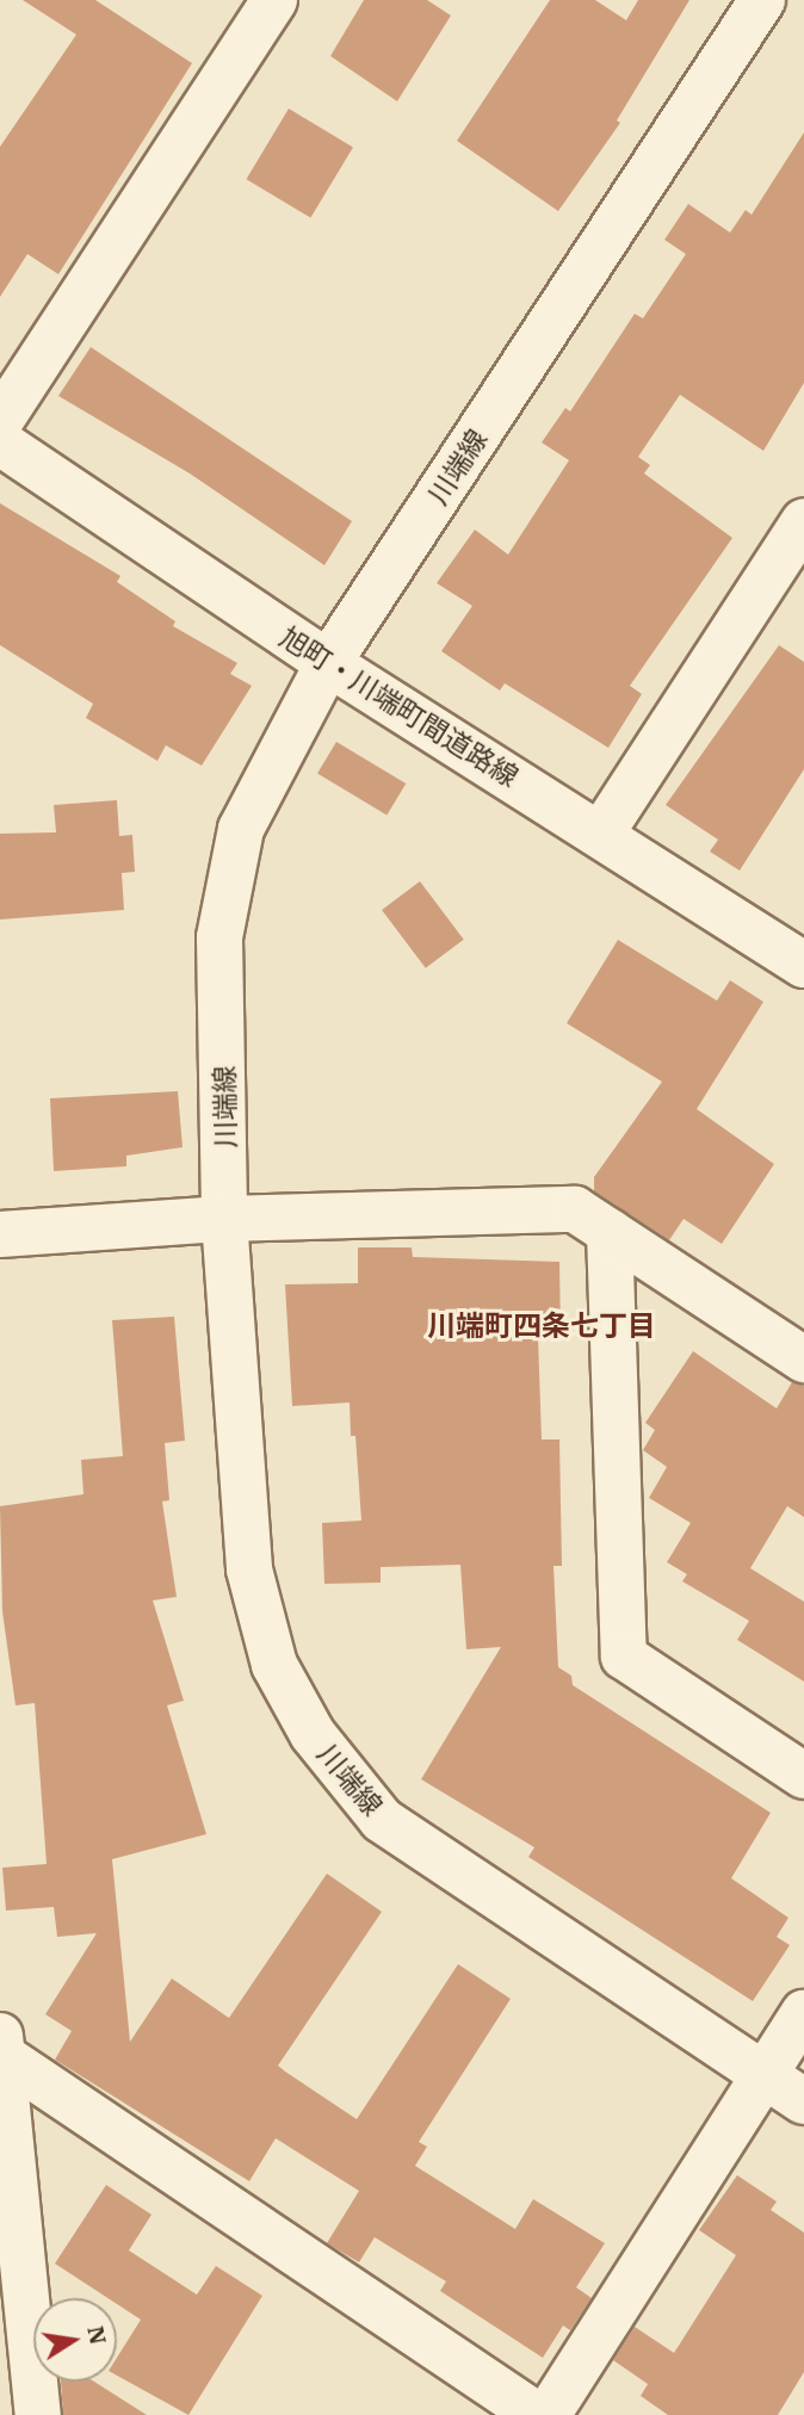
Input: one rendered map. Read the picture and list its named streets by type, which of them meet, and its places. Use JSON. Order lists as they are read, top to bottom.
{
  "streets": {
    "street": ["川端線", "旭町・川端町間道路線"]
  },
  "crossings": [
    ["川端線", "旭町・川端町間道路線"]
  ],
  "districts": ["川端町四条七丁目"],
  "north": "right"
}
